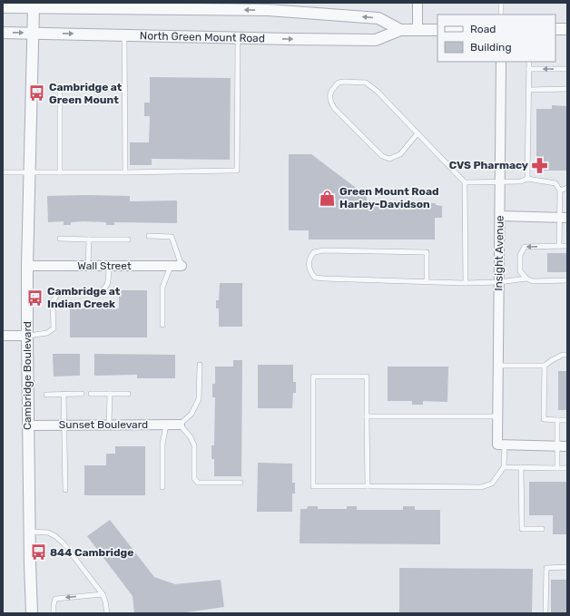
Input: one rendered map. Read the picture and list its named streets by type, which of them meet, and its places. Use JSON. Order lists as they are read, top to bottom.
{
  "streets": {
    "street": [
      "North Green Mount Road",
      "Insight Avenue",
      "Wall Street",
      "Cambridge Boulevard",
      "Sunset Boulevard"
    ]
  },
  "crossings": [
    ["North Green Mount Road", "Cambridge Boulevard"],
    ["Wall Street", "Cambridge Boulevard"],
    ["Cambridge Boulevard", "Sunset Boulevard"]
  ],
  "places": {
    "bus stop": ["Cambridge at Green Mount", "Cambridge at Indian Creek", "844 Cambridge"],
    "pharmacy": ["CVS Pharmacy"],
    "shop": ["Green Mount Road Harley-Davidson"]
  },
  "legend": ["Road", "Building"]
}
